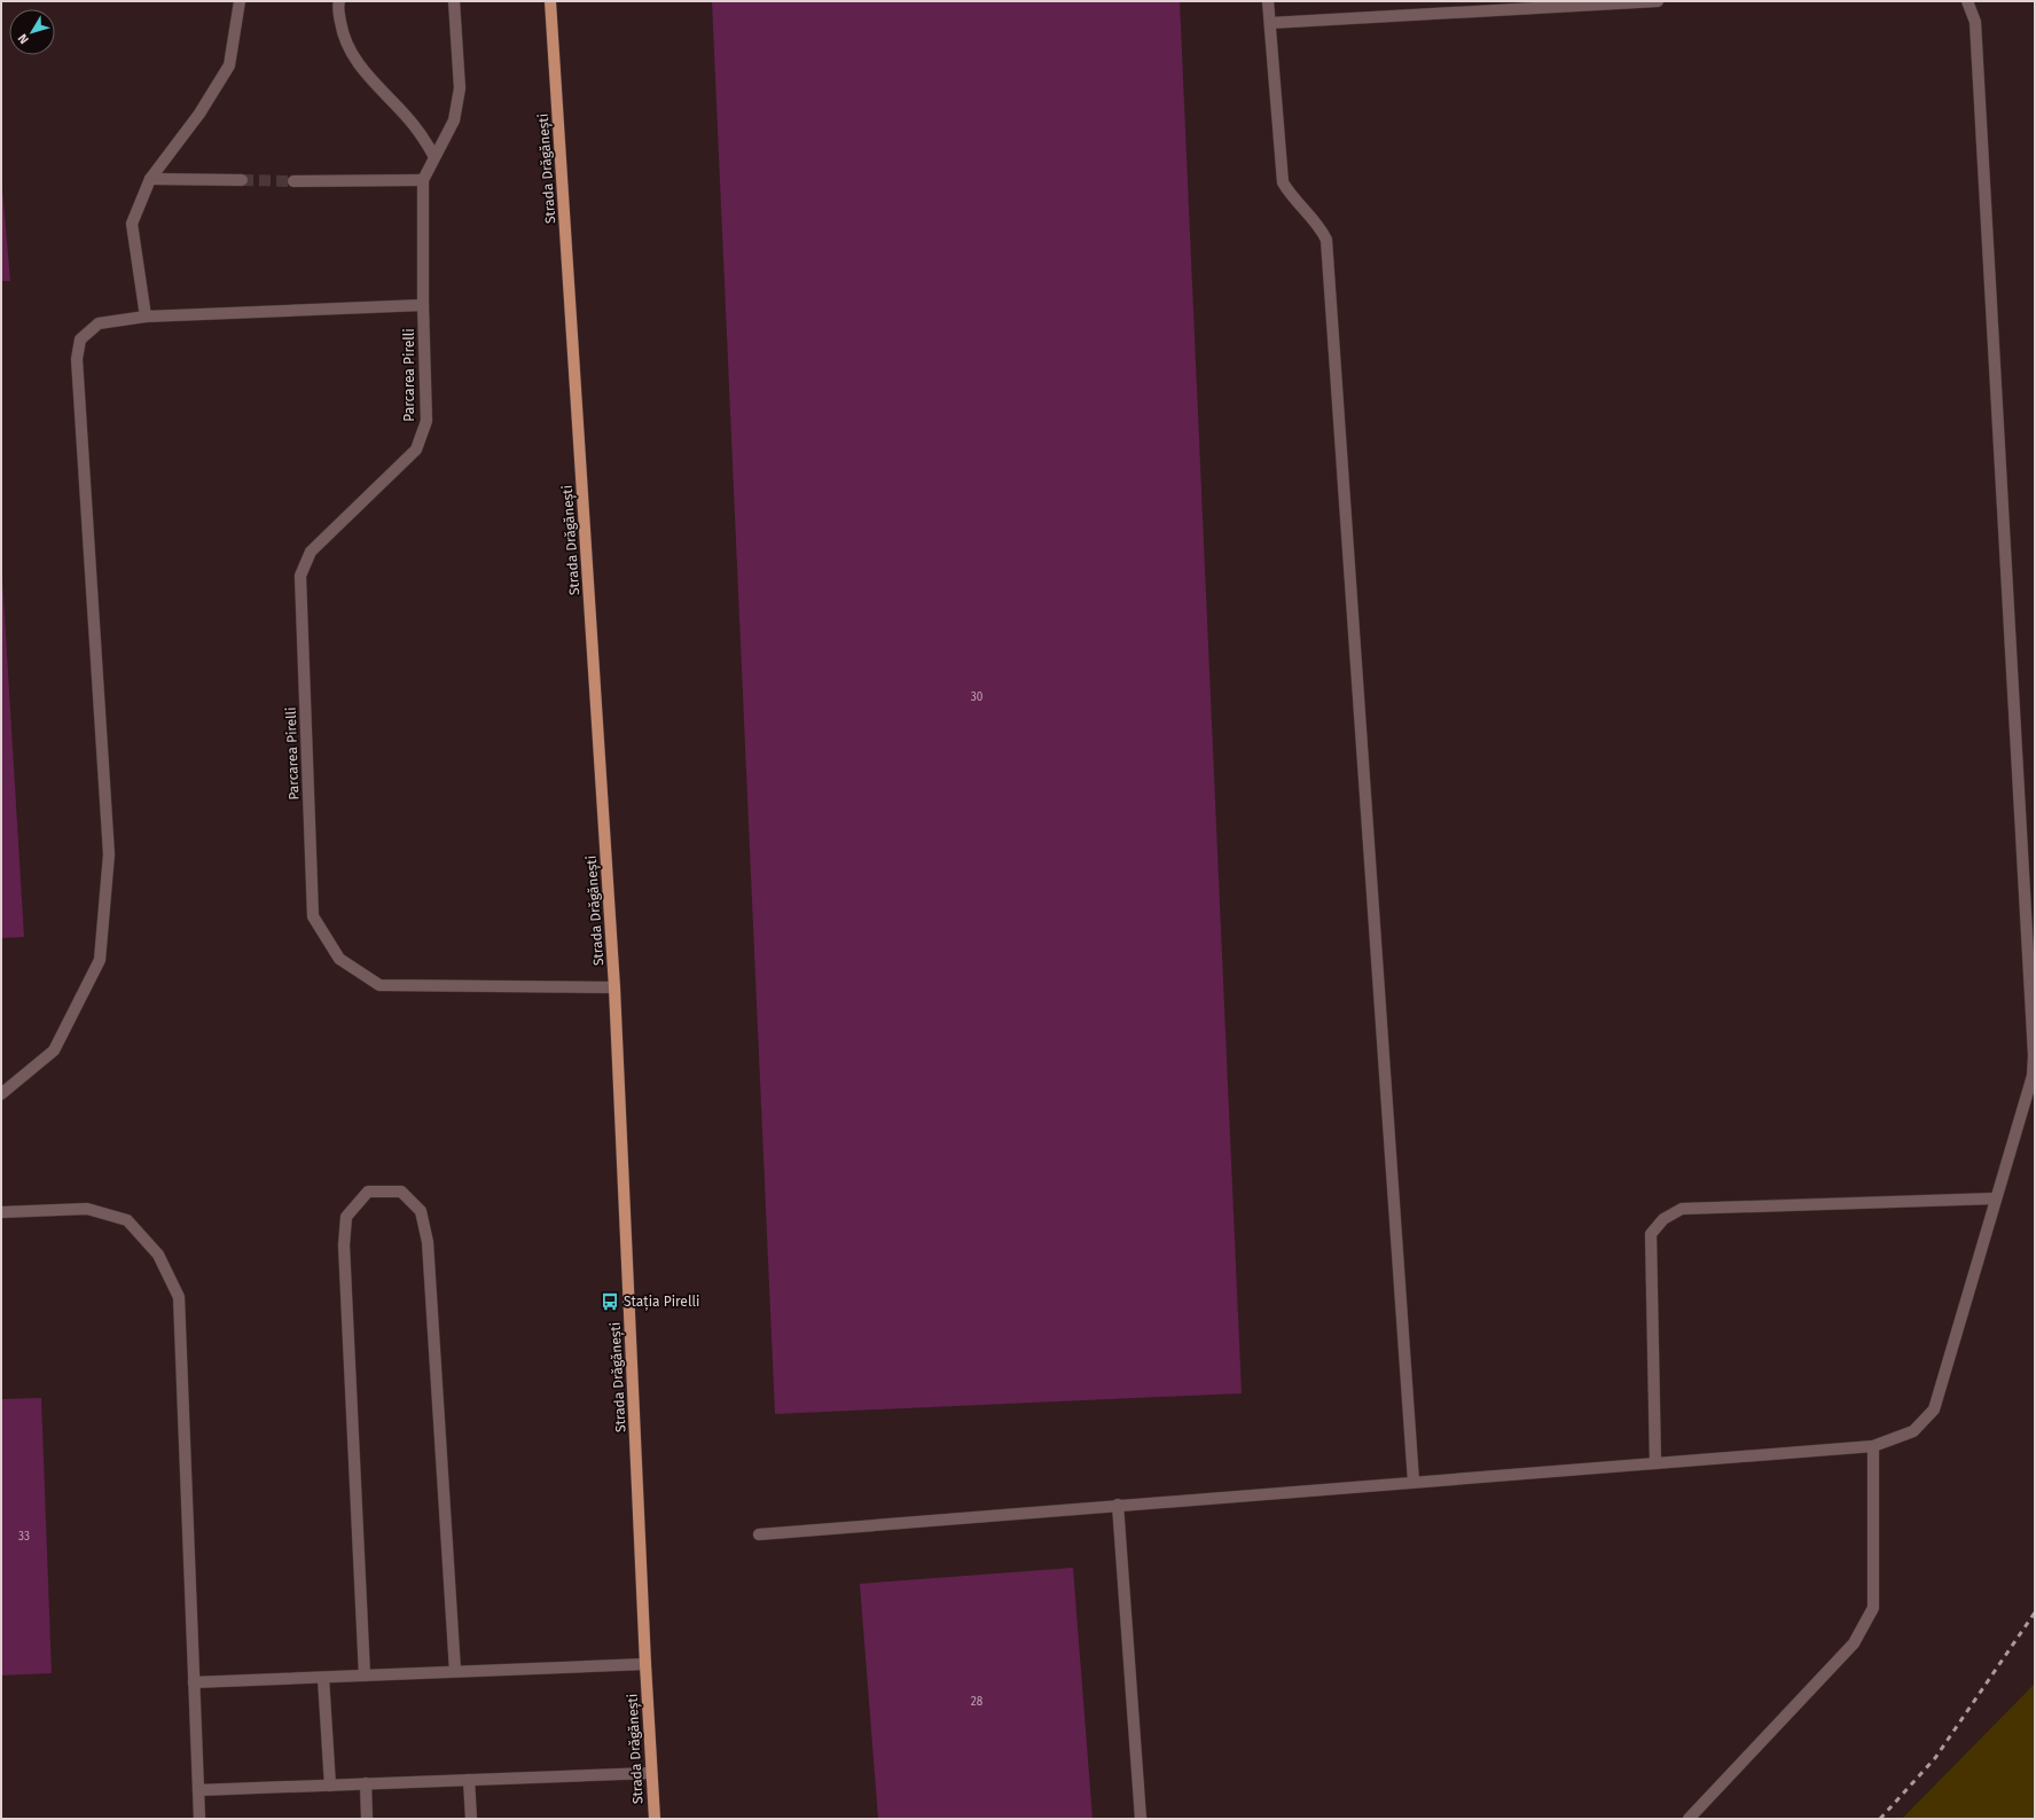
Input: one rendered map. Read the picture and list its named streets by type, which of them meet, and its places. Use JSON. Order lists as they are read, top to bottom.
{
  "streets": {
    "main road": ["Strada Drăgănești"],
    "lane": ["Parcarea Pirelli"]
  },
  "crossings": [
    ["Strada Drăgănești", "Parcarea Pirelli"]
  ],
  "places": {
    "bus stop": ["Stația Pirelli"]
  },
  "house_numbers": ["30", "33", "28"],
  "north": "bottom left"
}
